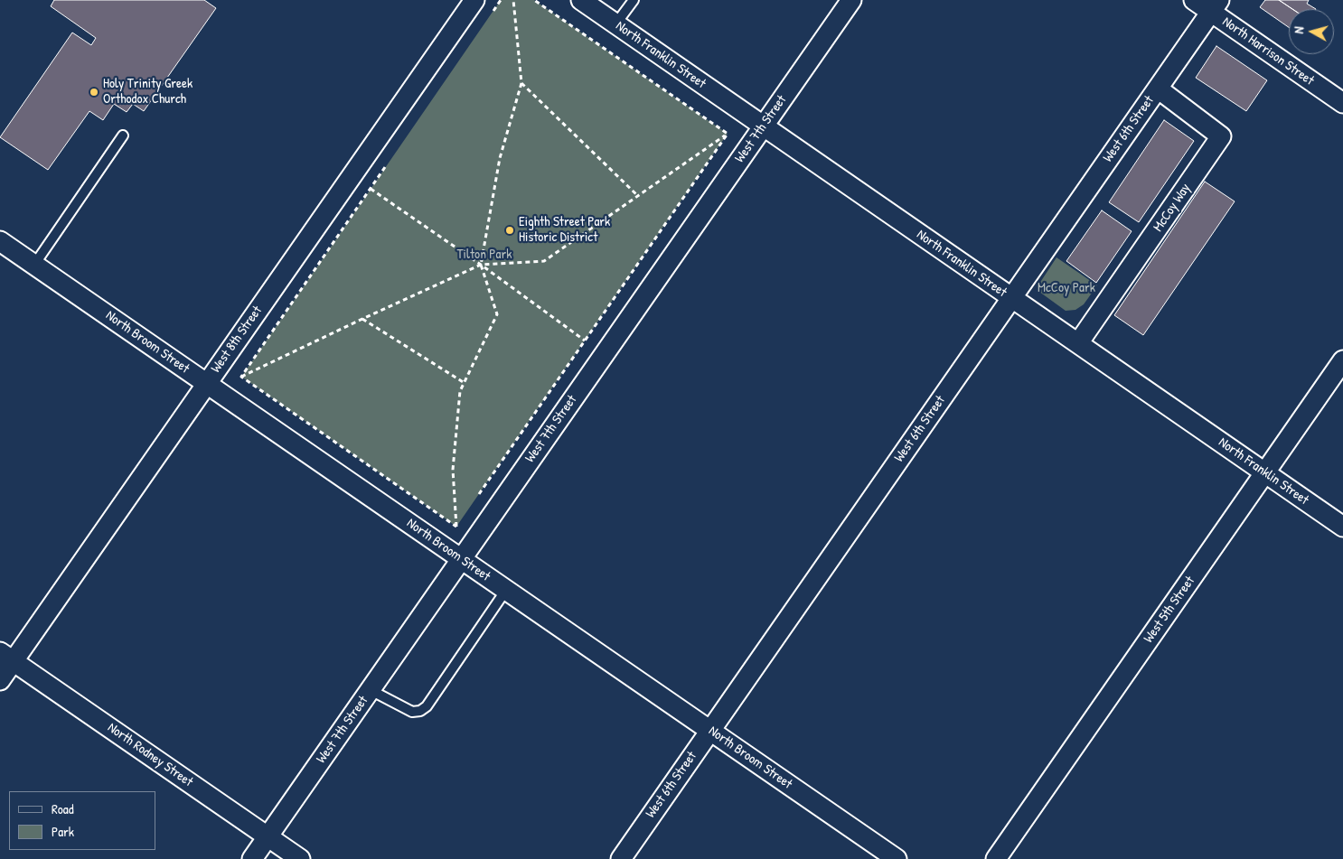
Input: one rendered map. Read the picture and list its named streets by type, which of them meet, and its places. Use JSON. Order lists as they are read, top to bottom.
{
  "streets": {
    "street": [
      "North Harrison Street",
      "North Franklin Street",
      "West 7th Street",
      "West 6th Street",
      "McCoy Way",
      "West 8th Street",
      "North Broom Street",
      "West 5th Street",
      "North Rodney Street"
    ]
  },
  "crossings": [
    ["North Harrison Street", "West 6th Street"],
    ["North Franklin Street", "West 7th Street"],
    ["North Franklin Street", "West 6th Street"],
    ["North Franklin Street", "McCoy Way"],
    ["North Franklin Street", "West 5th Street"],
    ["West 7th Street", "North Broom Street"],
    ["West 7th Street", "North Rodney Street"],
    ["West 6th Street", "McCoy Way"],
    ["West 6th Street", "North Broom Street"],
    ["West 8th Street", "North Broom Street"],
    ["West 8th Street", "North Rodney Street"]
  ],
  "parks": ["Tilton Park", "McCoy Park"],
  "places": ["Holy Trinity Greek Orthodox Church", "Eighth Street Park Historic District"],
  "legend": ["Road", "Park"],
  "north": "left"
}
